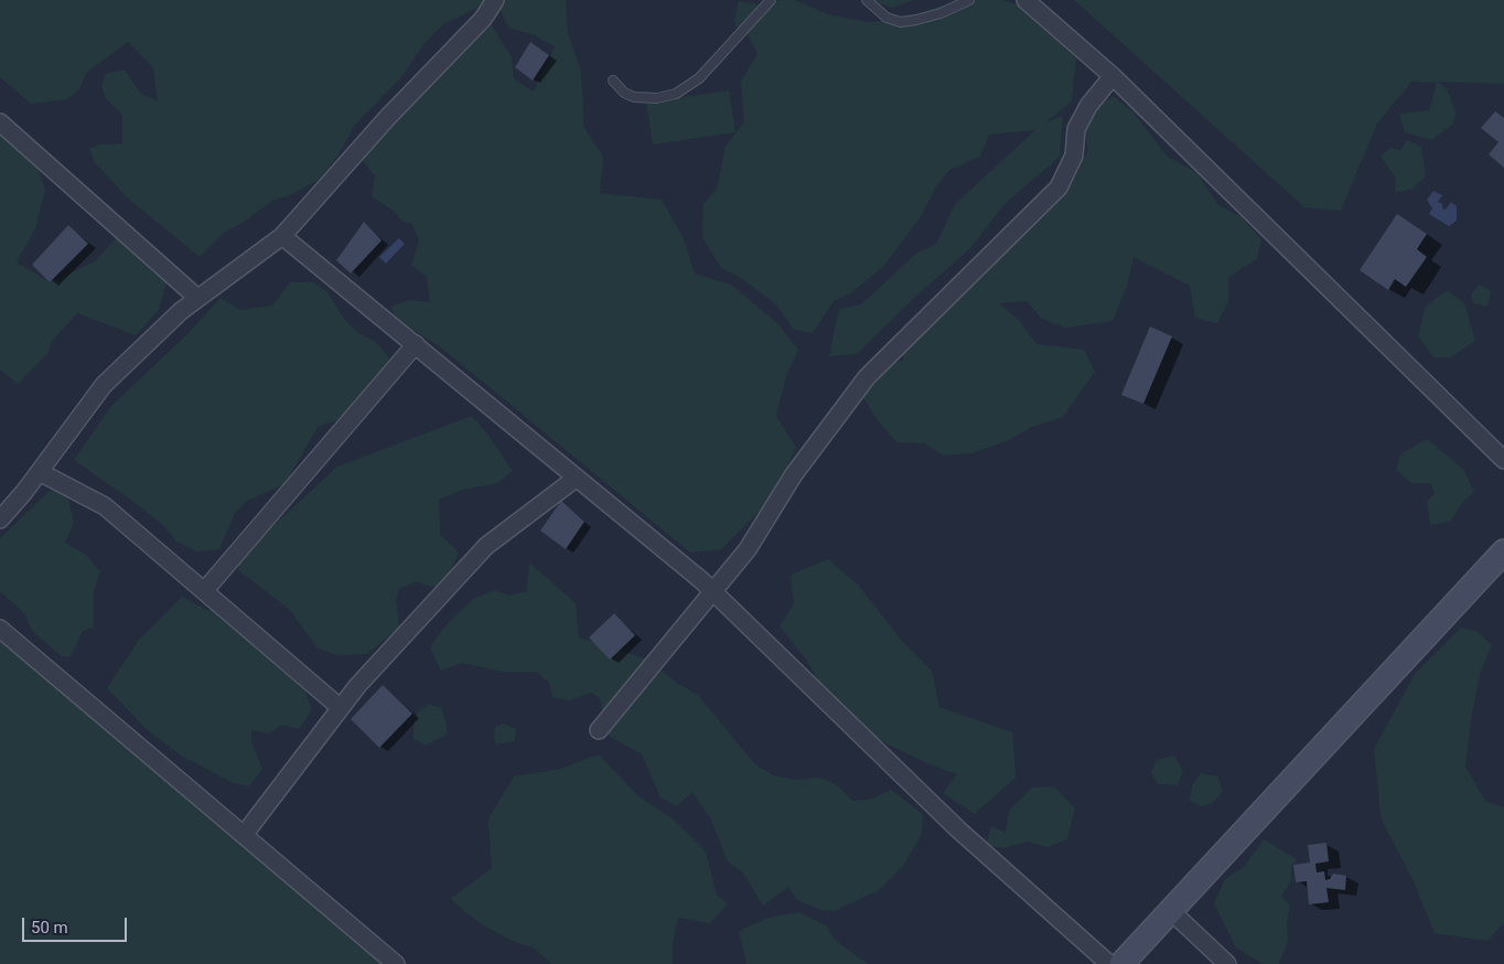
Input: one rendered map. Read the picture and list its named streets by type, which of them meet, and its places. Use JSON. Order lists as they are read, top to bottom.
{
  "scale_bar": "50 m"
}
